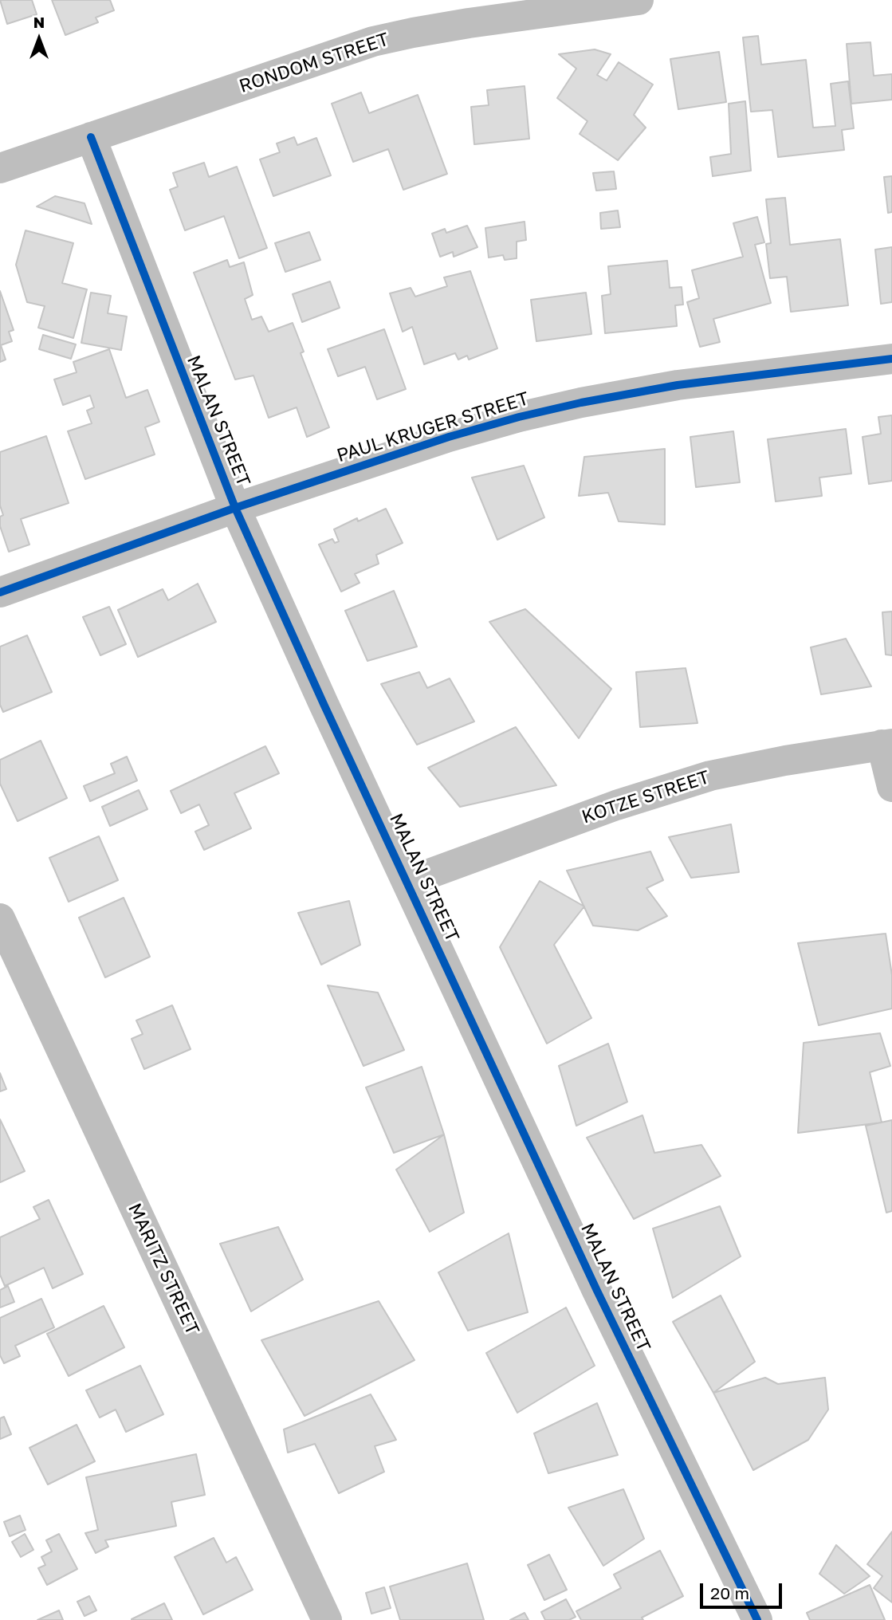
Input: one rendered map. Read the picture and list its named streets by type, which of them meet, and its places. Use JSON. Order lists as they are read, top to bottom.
{
  "streets": {
    "street": [
      "RONDOM STREET",
      "MALAN STREET",
      "PAUL KRUGER STREET",
      "KOTZE STREET",
      "MARITZ STREET"
    ]
  },
  "crossings": [
    ["RONDOM STREET", "MALAN STREET"],
    ["MALAN STREET", "PAUL KRUGER STREET"],
    ["MALAN STREET", "KOTZE STREET"]
  ],
  "scale_bar": "20 m",
  "north": "top"
}
